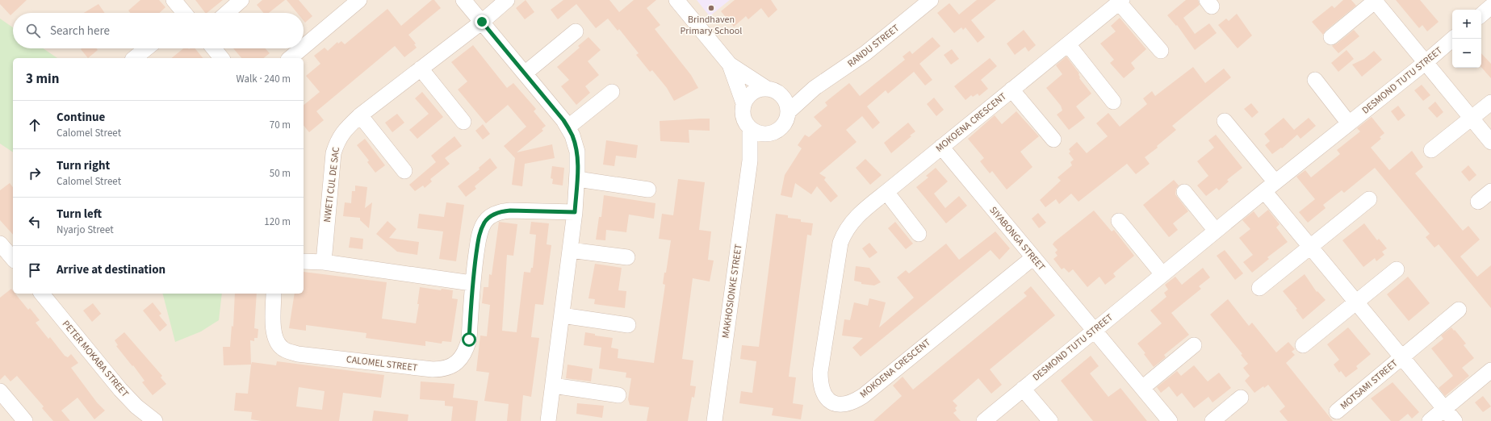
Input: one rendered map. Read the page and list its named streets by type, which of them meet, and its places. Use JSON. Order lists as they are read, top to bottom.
{
  "streets": {
    "street": [
      "RANDU STREET",
      "DESMOND TUTU STREET",
      "MOKOENA CRESCENT",
      "NWETI CUL DE SAC",
      "SIYABONGA STREET",
      "MAKHOSIONKE STREET",
      "PETER MOKABA STREET",
      "CALOMEL STREET",
      "MOTSAMI STREET"
    ]
  },
  "crossings": [
    ["RANDU STREET", "MAKHOSIONKE STREET"],
    ["DESMOND TUTU STREET", "SIYABONGA STREET"],
    ["DESMOND TUTU STREET", "MOTSAMI STREET"],
    ["MOKOENA CRESCENT", "SIYABONGA STREET"]
  ],
  "places": ["Brindhaven Primary School"],
  "page": {
    "map_buttons": ["+", "−"],
    "search": "Search here",
    "heading": ["3 min", "Walk · 240 m"],
    "list": [
      ["Continue", "Calomel Street", "70 m"],
      ["Turn right", "Calomel Street", "50 m"],
      ["Turn left", "Nyarjo Street", "120 m"],
      "Arrive at destination"
    ]
  }
}
